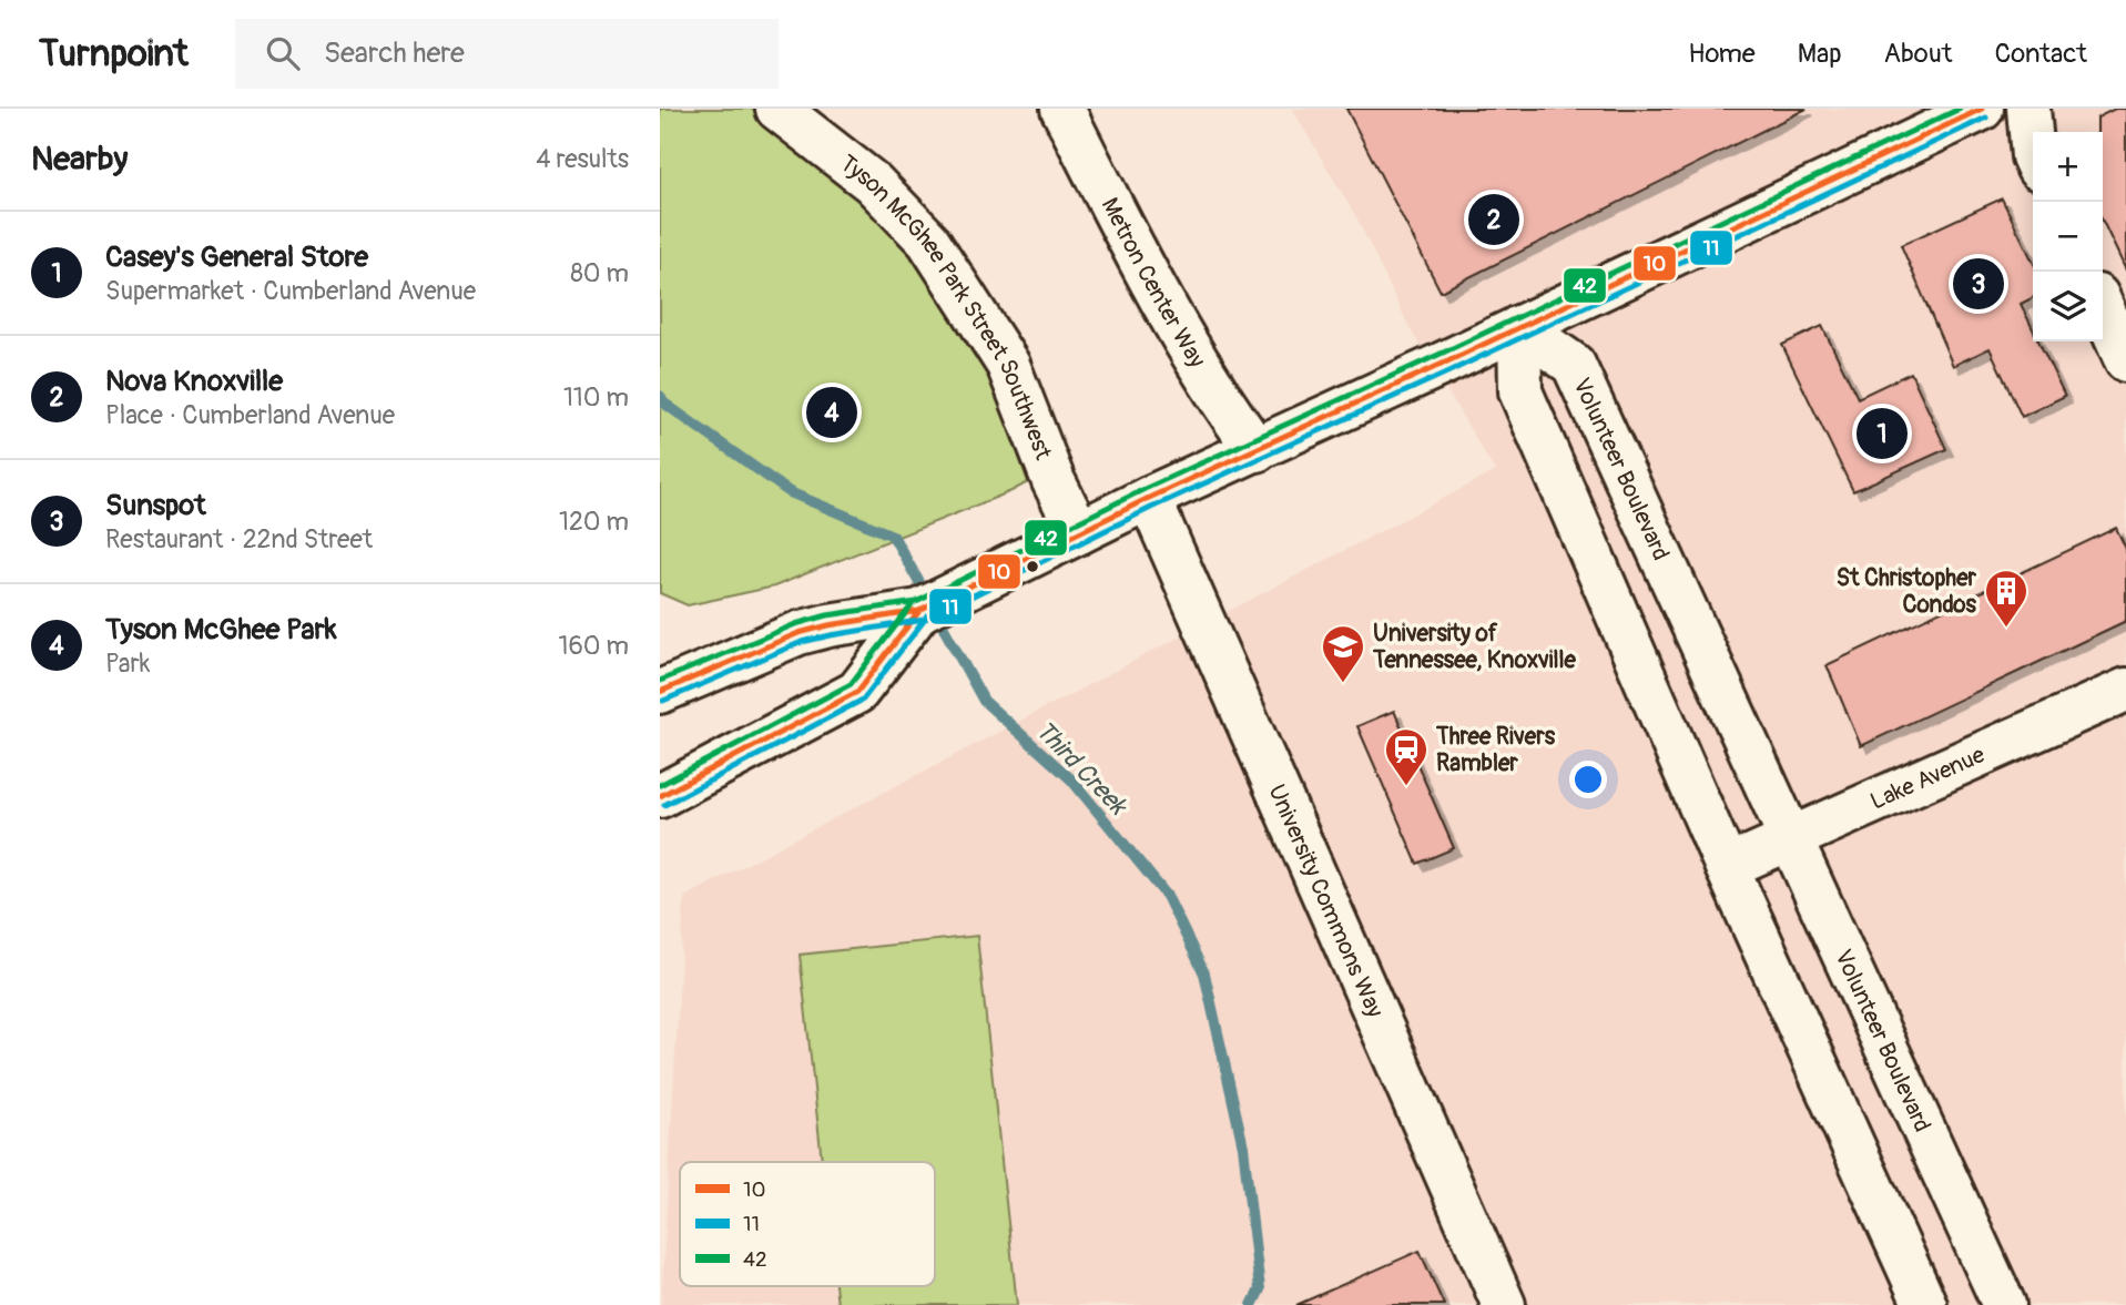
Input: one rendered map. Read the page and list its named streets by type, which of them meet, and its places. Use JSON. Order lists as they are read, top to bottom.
{
  "streets": {
    "street": [
      "Metron Center Way",
      "Tyson McGhee Park Street Southwest",
      "Volunteer Boulevard",
      "Lake Avenue",
      "University Commons Way"
    ]
  },
  "crossings": [
    ["Volunteer Boulevard", "Lake Avenue"]
  ],
  "water": ["Third Creek"],
  "places": {
    "building": ["St Christopher Condos"],
    "school or university": ["University of Tennessee, Knoxville"],
    "station": ["Three Rivers Rambler"]
  },
  "lines": ["transit line 10", "transit line 42", "transit line 11"],
  "legend": ["10", "11", "42"],
  "page": {
    "header": "Turnpoint",
    "search": "Search here",
    "nav": [
      "Home",
      "Map",
      "About",
      "Contact"
    ],
    "heading": ["Nearby", "4 results"],
    "map_buttons": ["+", "−"],
    "pins": [
      "2",
      "3",
      "4",
      "1"
    ],
    "list": [
      {
        "mark": "1",
        "name": "Casey's General Store",
        "note": "Supermarket · Cumberland Avenue",
        "value": "80 m"
      },
      {
        "mark": "2",
        "name": "Nova Knoxville",
        "note": "Place · Cumberland Avenue",
        "value": "110 m"
      },
      {
        "mark": "3",
        "name": "Sunspot",
        "note": "Restaurant · 22nd Street",
        "value": "120 m"
      },
      {
        "mark": "4",
        "name": "Tyson McGhee Park",
        "note": "Park",
        "value": "160 m"
      }
    ]
  }
}
